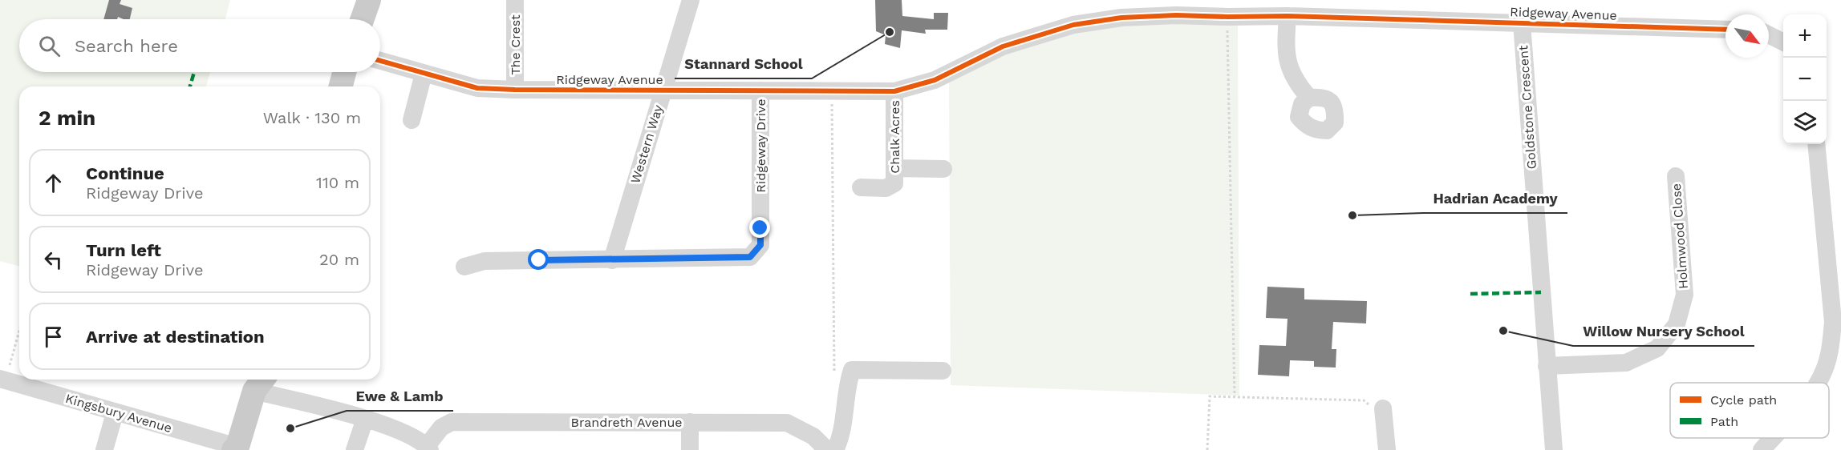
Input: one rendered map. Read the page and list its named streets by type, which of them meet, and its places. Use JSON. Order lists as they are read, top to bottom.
{
  "streets": {
    "street": [
      "Ridgeway Avenue",
      "The Crest",
      "Goldstone Crescent",
      "Chalk Acres",
      "Western Way",
      "Ridgeway Drive",
      "Holmwood Close",
      "Kingsbury Avenue",
      "Brandreth Avenue"
    ]
  },
  "crossings": [
    ["Ridgeway Avenue", "The Crest"],
    ["Ridgeway Avenue", "Goldstone Crescent"],
    ["Ridgeway Avenue", "Chalk Acres"],
    ["Ridgeway Avenue", "Western Way"],
    ["Ridgeway Avenue", "Ridgeway Drive"],
    ["Goldstone Crescent", "Holmwood Close"],
    ["Western Way", "Ridgeway Drive"]
  ],
  "places": [
    "Stannard School",
    "Hadrian Academy",
    "Willow Nursery School",
    "Ewe & Lamb"
  ],
  "legend": ["Cycle path", "Path"],
  "north": "bottom right",
  "page": {
    "map_buttons": ["+", "−"],
    "search": "Search here",
    "heading": ["2 min", "Walk · 130 m"],
    "list": [
      ["Continue", "Ridgeway Drive", "110 m"],
      ["Turn left", "Ridgeway Drive", "20 m"],
      "Arrive at destination"
    ]
  }
}
